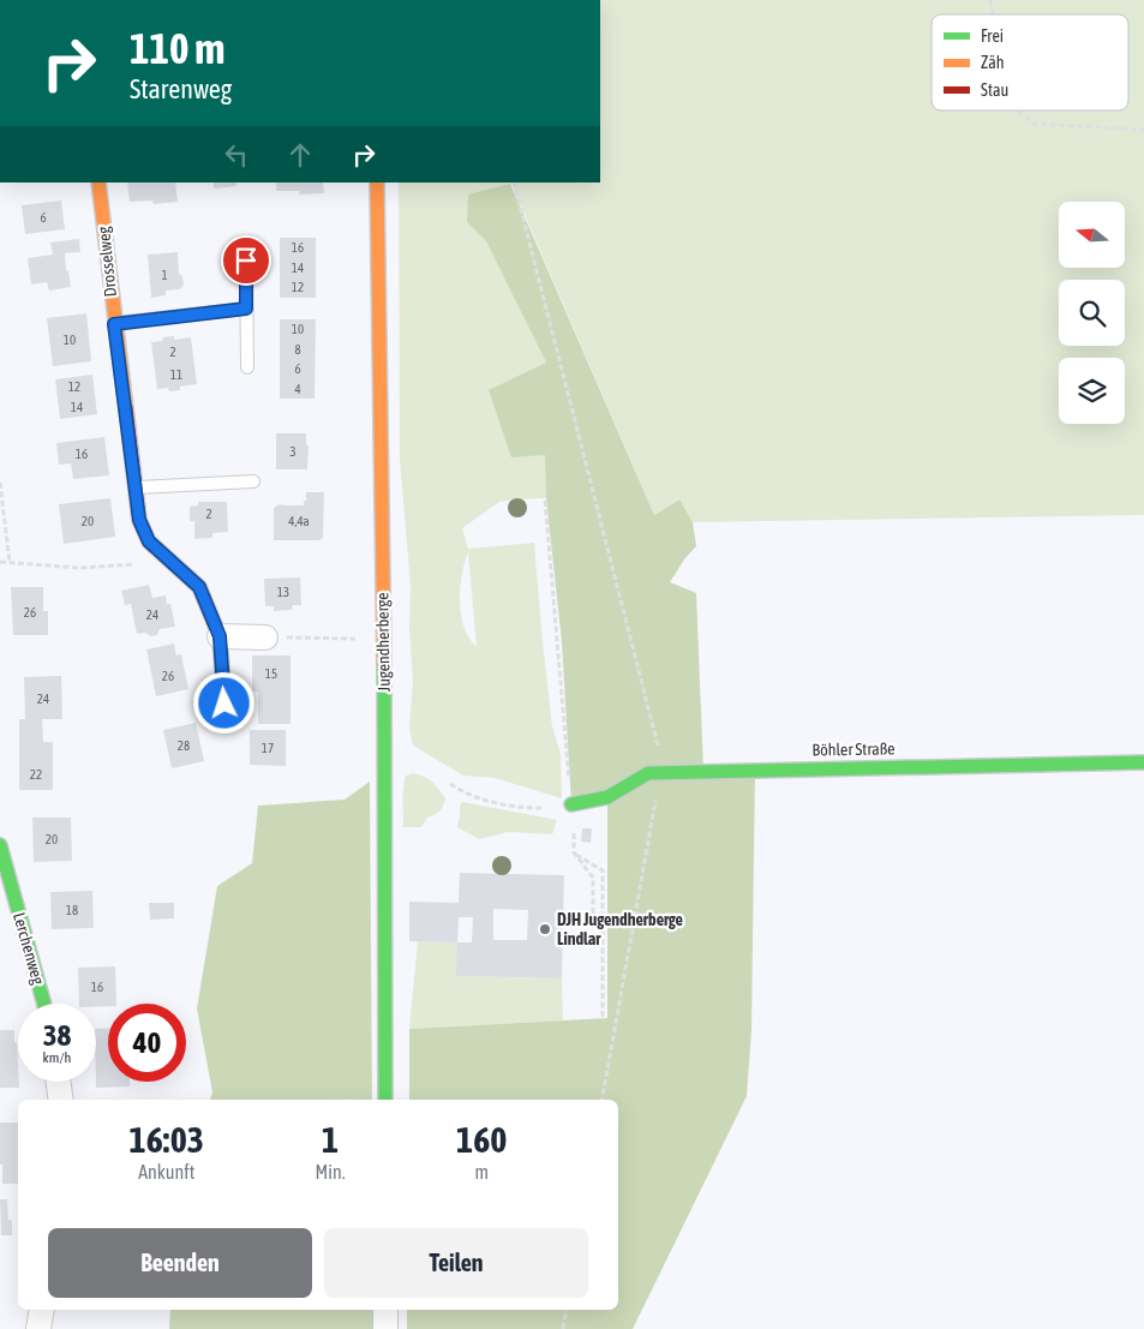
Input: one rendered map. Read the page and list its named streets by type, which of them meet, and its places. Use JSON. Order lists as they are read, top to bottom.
{
  "streets": {
    "street": [
      "Drosselweg",
      "Jugendherberge",
      "Böhler Straße",
      "Lerchenweg"
    ]
  },
  "places": ["DJH Jugendherberge Lindlar"],
  "house_numbers": [
    "6",
    "16",
    "14",
    "1",
    "12",
    "10",
    "10",
    "8",
    "2",
    "6",
    "11",
    "12",
    "4",
    "14",
    "3",
    "16",
    "2",
    "20",
    "4,4a",
    "13",
    "26",
    "24",
    "15",
    "26",
    "24",
    "28",
    "17",
    "22",
    "20",
    "18",
    "16"
  ],
  "legend": ["Frei", "Zäh", "Stau"],
  "north": "left",
  "page": {
    "turn": ["110 m", "Starenweg"],
    "speed": "38 km/h",
    "limit": "40",
    "eta": [
      "16:03",
      "Ankunft",
      "1",
      "Min.",
      "160",
      "m"
    ],
    "buttons": ["Beenden", "Teilen"]
  }
}
